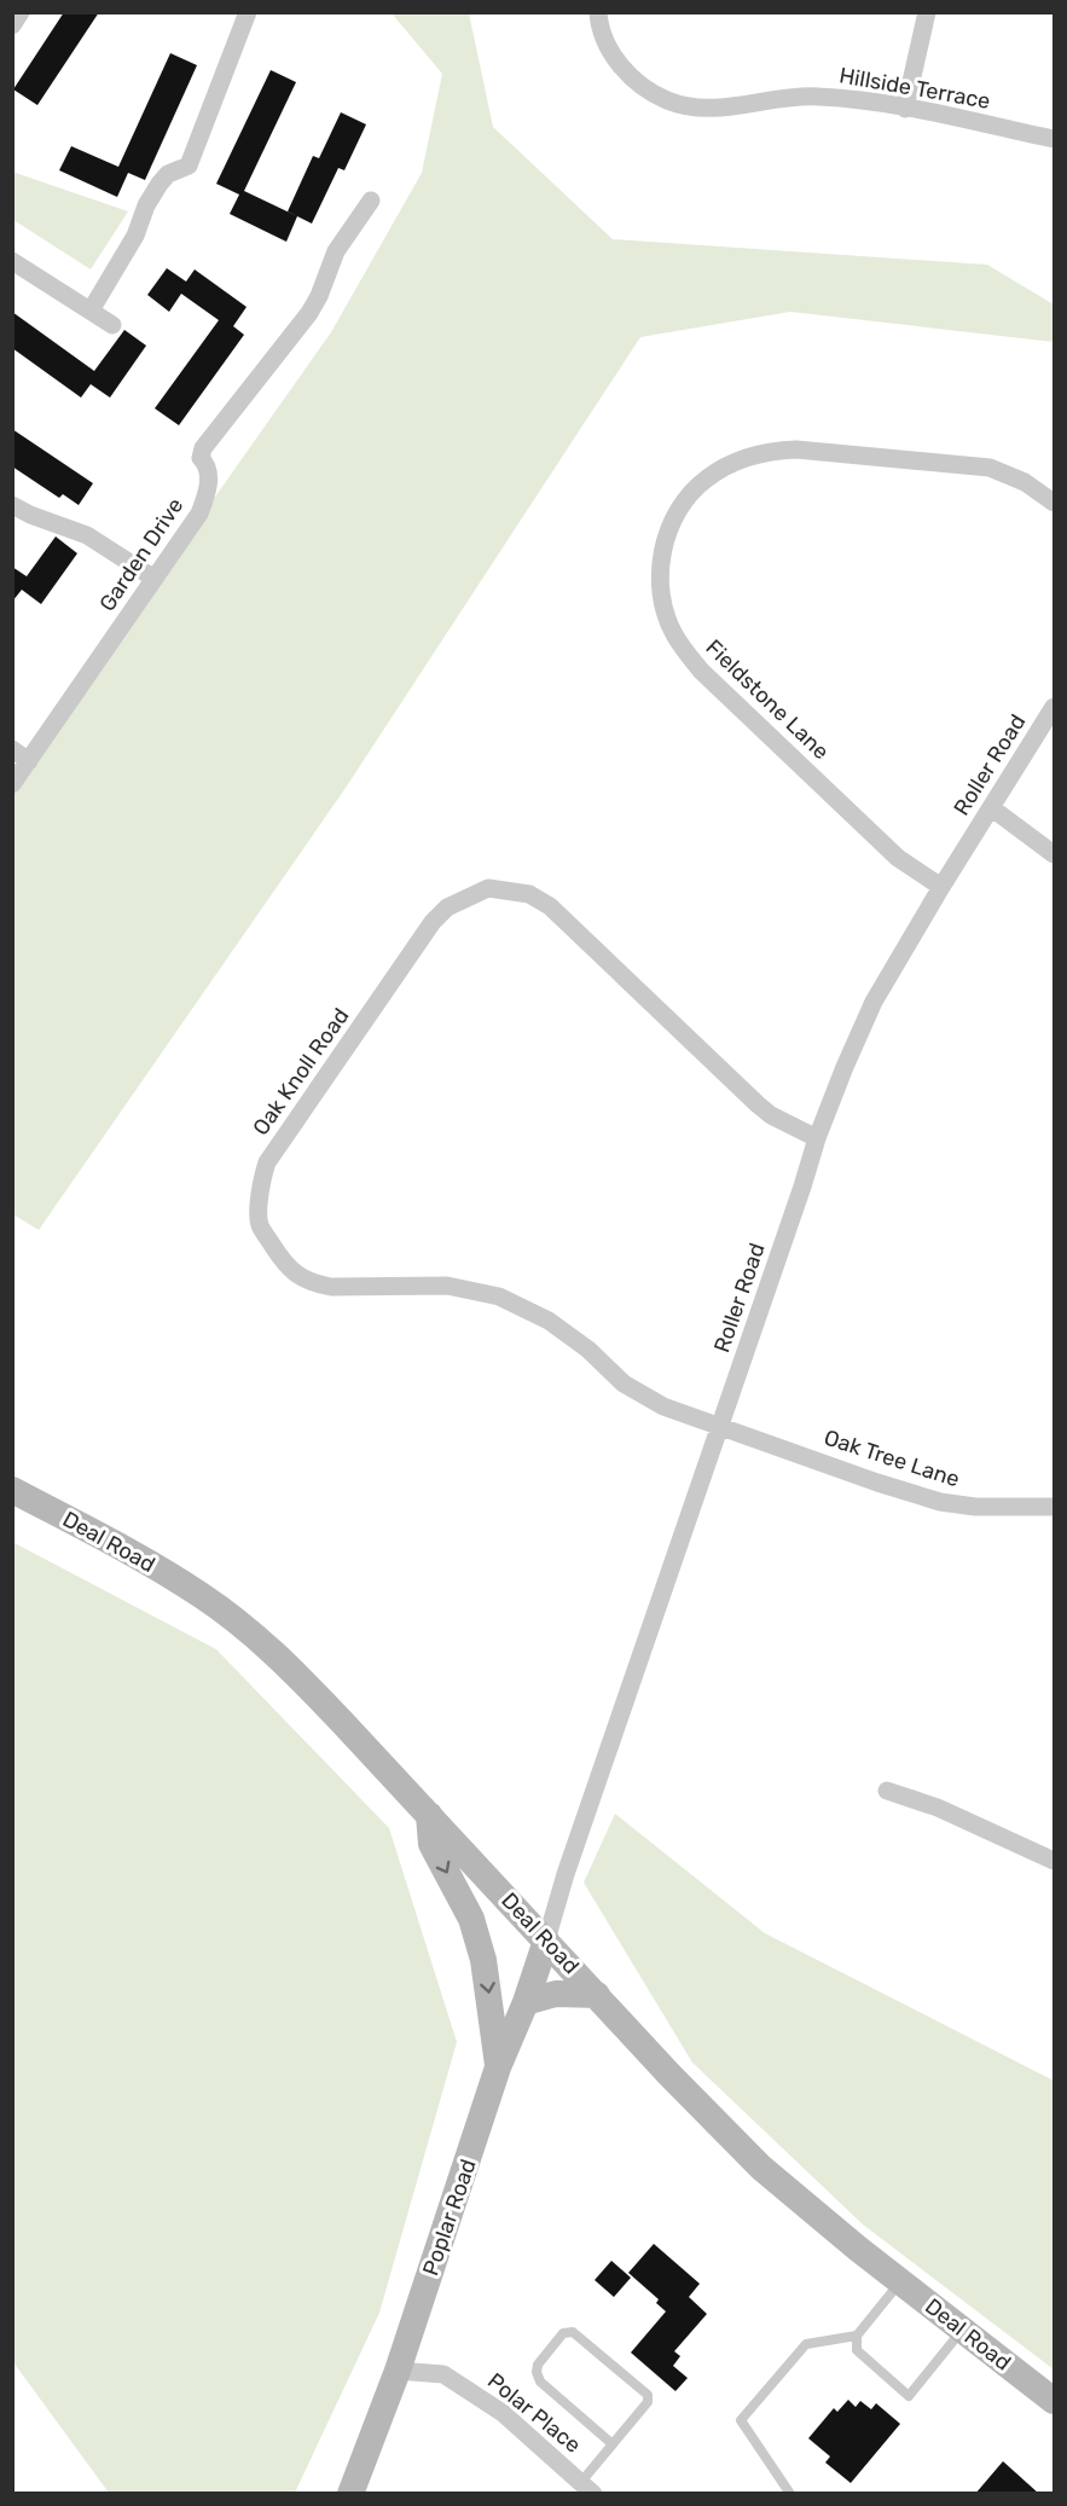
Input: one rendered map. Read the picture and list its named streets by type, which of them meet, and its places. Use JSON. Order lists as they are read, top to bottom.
{
  "streets": {
    "street": [
      "Hillside Terrace",
      "Garden Drive",
      "Fieldstone Lane",
      "Roller Road",
      "Oak Knoll Road",
      "Oak Tree Lane",
      "Deal Road",
      "Poplar Road",
      "Polar Place"
    ]
  },
  "crossings": [
    ["Fieldstone Lane", "Roller Road"],
    ["Roller Road", "Oak Knoll Road"],
    ["Roller Road", "Oak Tree Lane"],
    ["Roller Road", "Deal Road"],
    ["Roller Road", "Poplar Road"],
    ["Oak Knoll Road", "Oak Tree Lane"],
    ["Deal Road", "Poplar Road"],
    ["Poplar Road", "Polar Place"]
  ]
}
